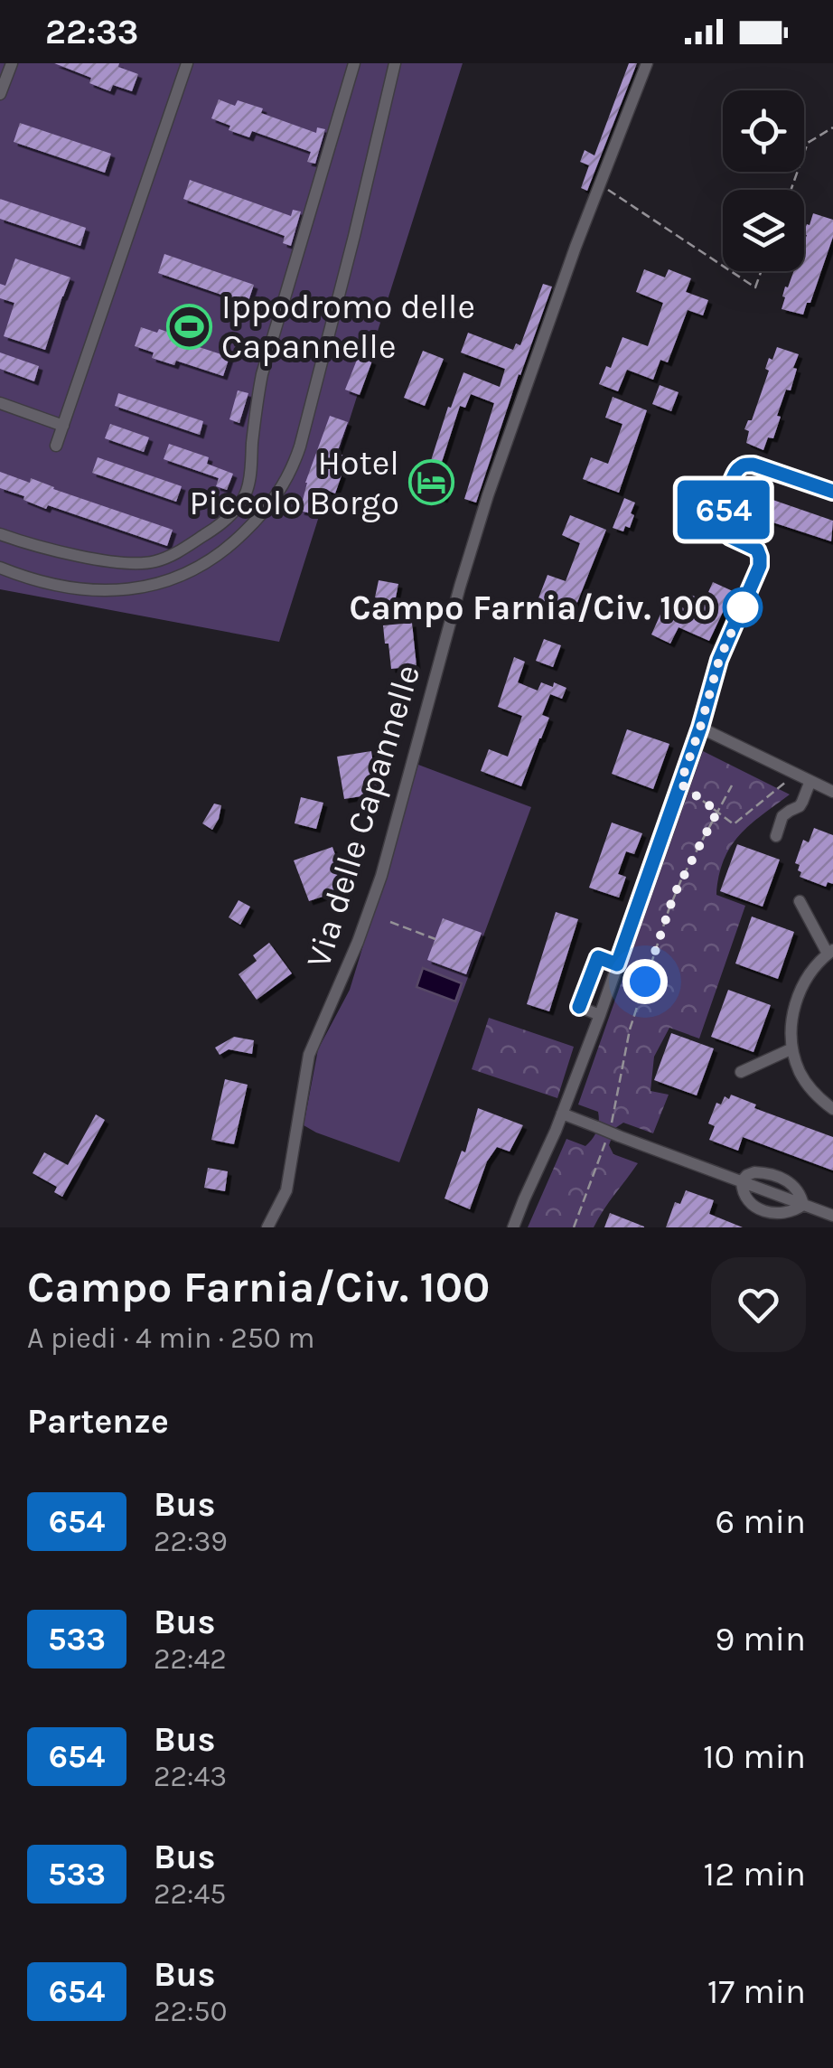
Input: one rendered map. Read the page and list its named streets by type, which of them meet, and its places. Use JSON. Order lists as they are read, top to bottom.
{
  "streets": {
    "street": ["Via delle Capannelle"]
  },
  "places": {
    "sports": ["Ippodromo delle Capannelle"],
    "hotel": ["Hotel Piccolo Borgo"],
    "other": ["Campo Farnia/Civ. 100"]
  },
  "lines": ["bus line 654"],
  "page": {
    "status": "22:33",
    "on_map": "654",
    "heading": [
      ["Campo Farnia/Civ. 100", "A piedi · 4 min · 250 m"],
      "Partenze"
    ],
    "list": [
      {
        "mark": "654",
        "name": "Bus",
        "note": "22:39",
        "value": "6 min"
      },
      {
        "mark": "533",
        "name": "Bus",
        "note": "22:42",
        "value": "9 min"
      },
      {
        "mark": "654",
        "name": "Bus",
        "note": "22:43",
        "value": "10 min"
      },
      {
        "mark": "533",
        "name": "Bus",
        "note": "22:45",
        "value": "12 min"
      },
      {
        "mark": "654",
        "name": "Bus",
        "note": "22:50",
        "value": "17 min"
      }
    ]
  }
}
